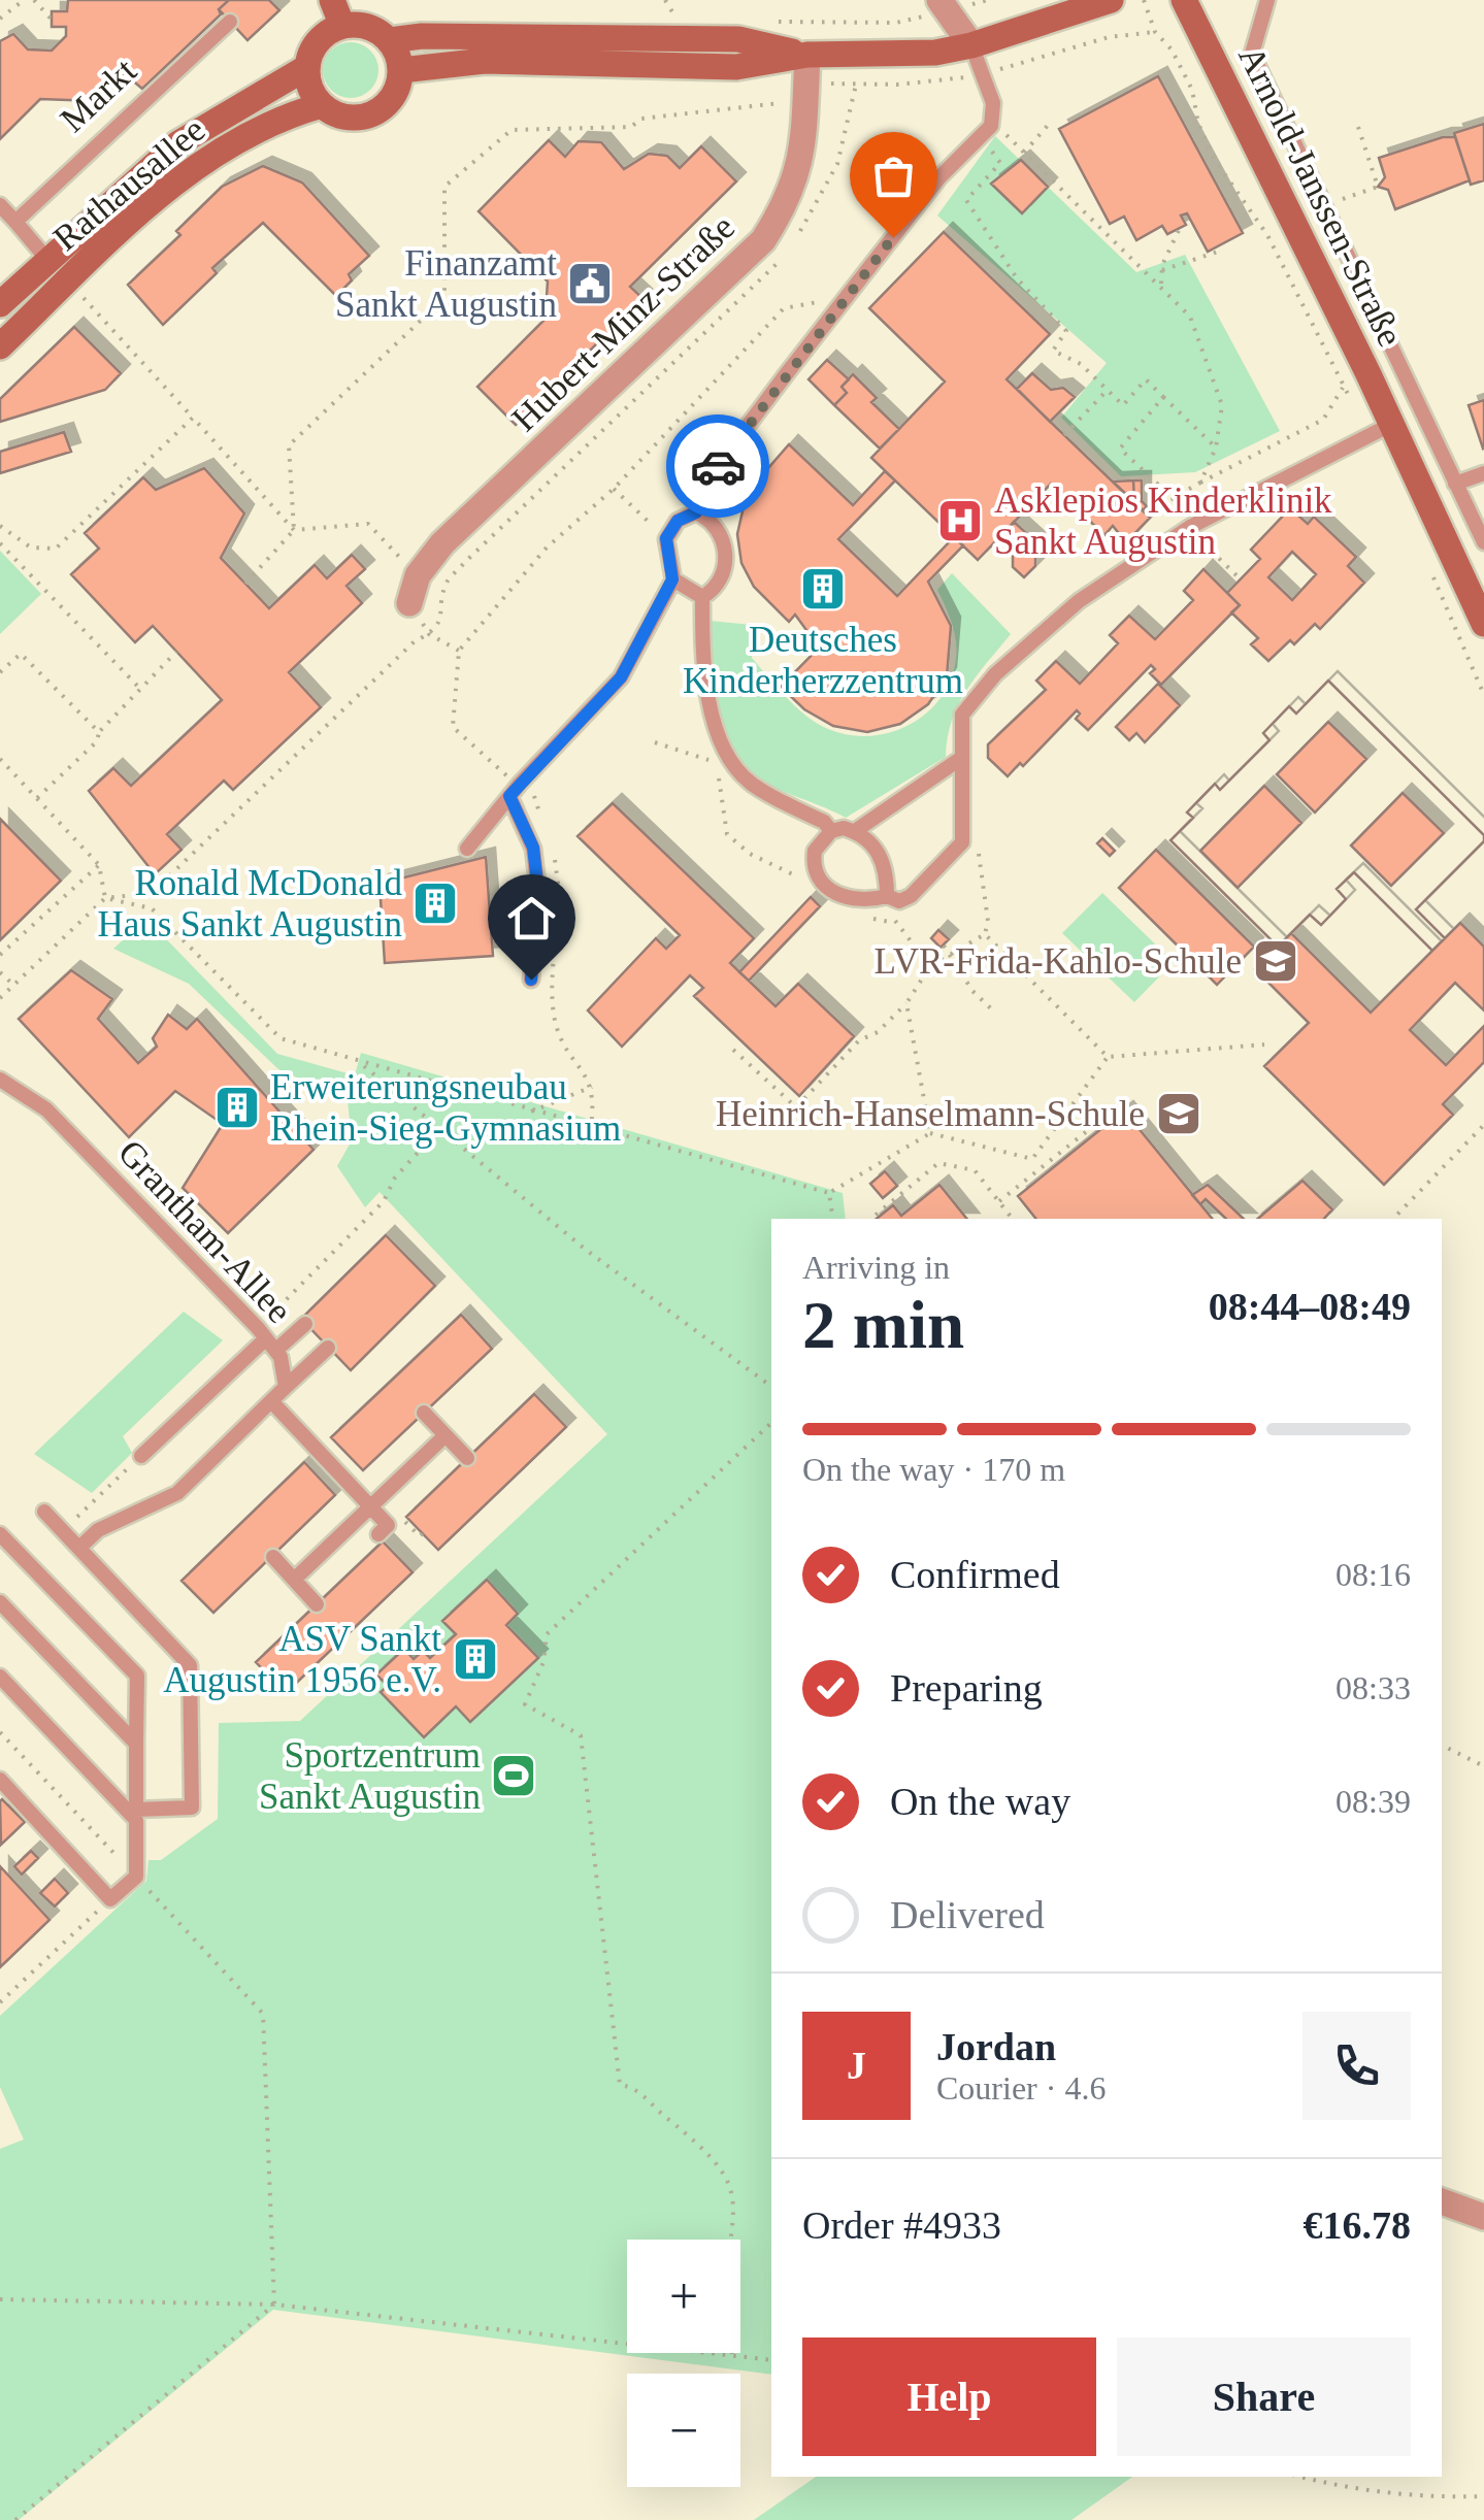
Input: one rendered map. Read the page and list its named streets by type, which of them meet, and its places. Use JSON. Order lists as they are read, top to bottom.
{
  "streets": {
    "street": ["Rathausallee", "Arnold-Janssen-Straße", "Hubert-Minz-Straße"],
    "lane": ["Markt", "Grantham-Allee"]
  },
  "places": {
    "public building": ["Finanzamt Sankt Augustin"],
    "hospital": ["Asklepios Kinderklinik Sankt Augustin"],
    "building": [
      "Deutsches Kinderherzzentrum",
      "Ronald McDonald Haus Sankt Augustin",
      "Erweiterungsneubau Rhein-Sieg-Gymnasium",
      "ASV Sankt Augustin 1956 e.V."
    ],
    "school or university": ["LVR-Frida-Kahlo-Schule", "Heinrich-Hanselmann-Schule"],
    "sports": ["Sportzentrum Sankt Augustin"]
  },
  "page": {
    "heading": ["2 min", "Arriving in", "08:44–08:49"],
    "panel": [
      "Jordan",
      "Courier · 4.6",
      "Order #4933",
      "€16.78"
    ],
    "bar": "On the way · 170 m",
    "list": [
      ["Confirmed", "08:16"],
      ["Preparing", "08:33"],
      ["On the way", "08:39"],
      "Delivered"
    ],
    "round": "J",
    "map_buttons": ["+", "−"],
    "buttons": ["Help", "Share"]
  }
}
